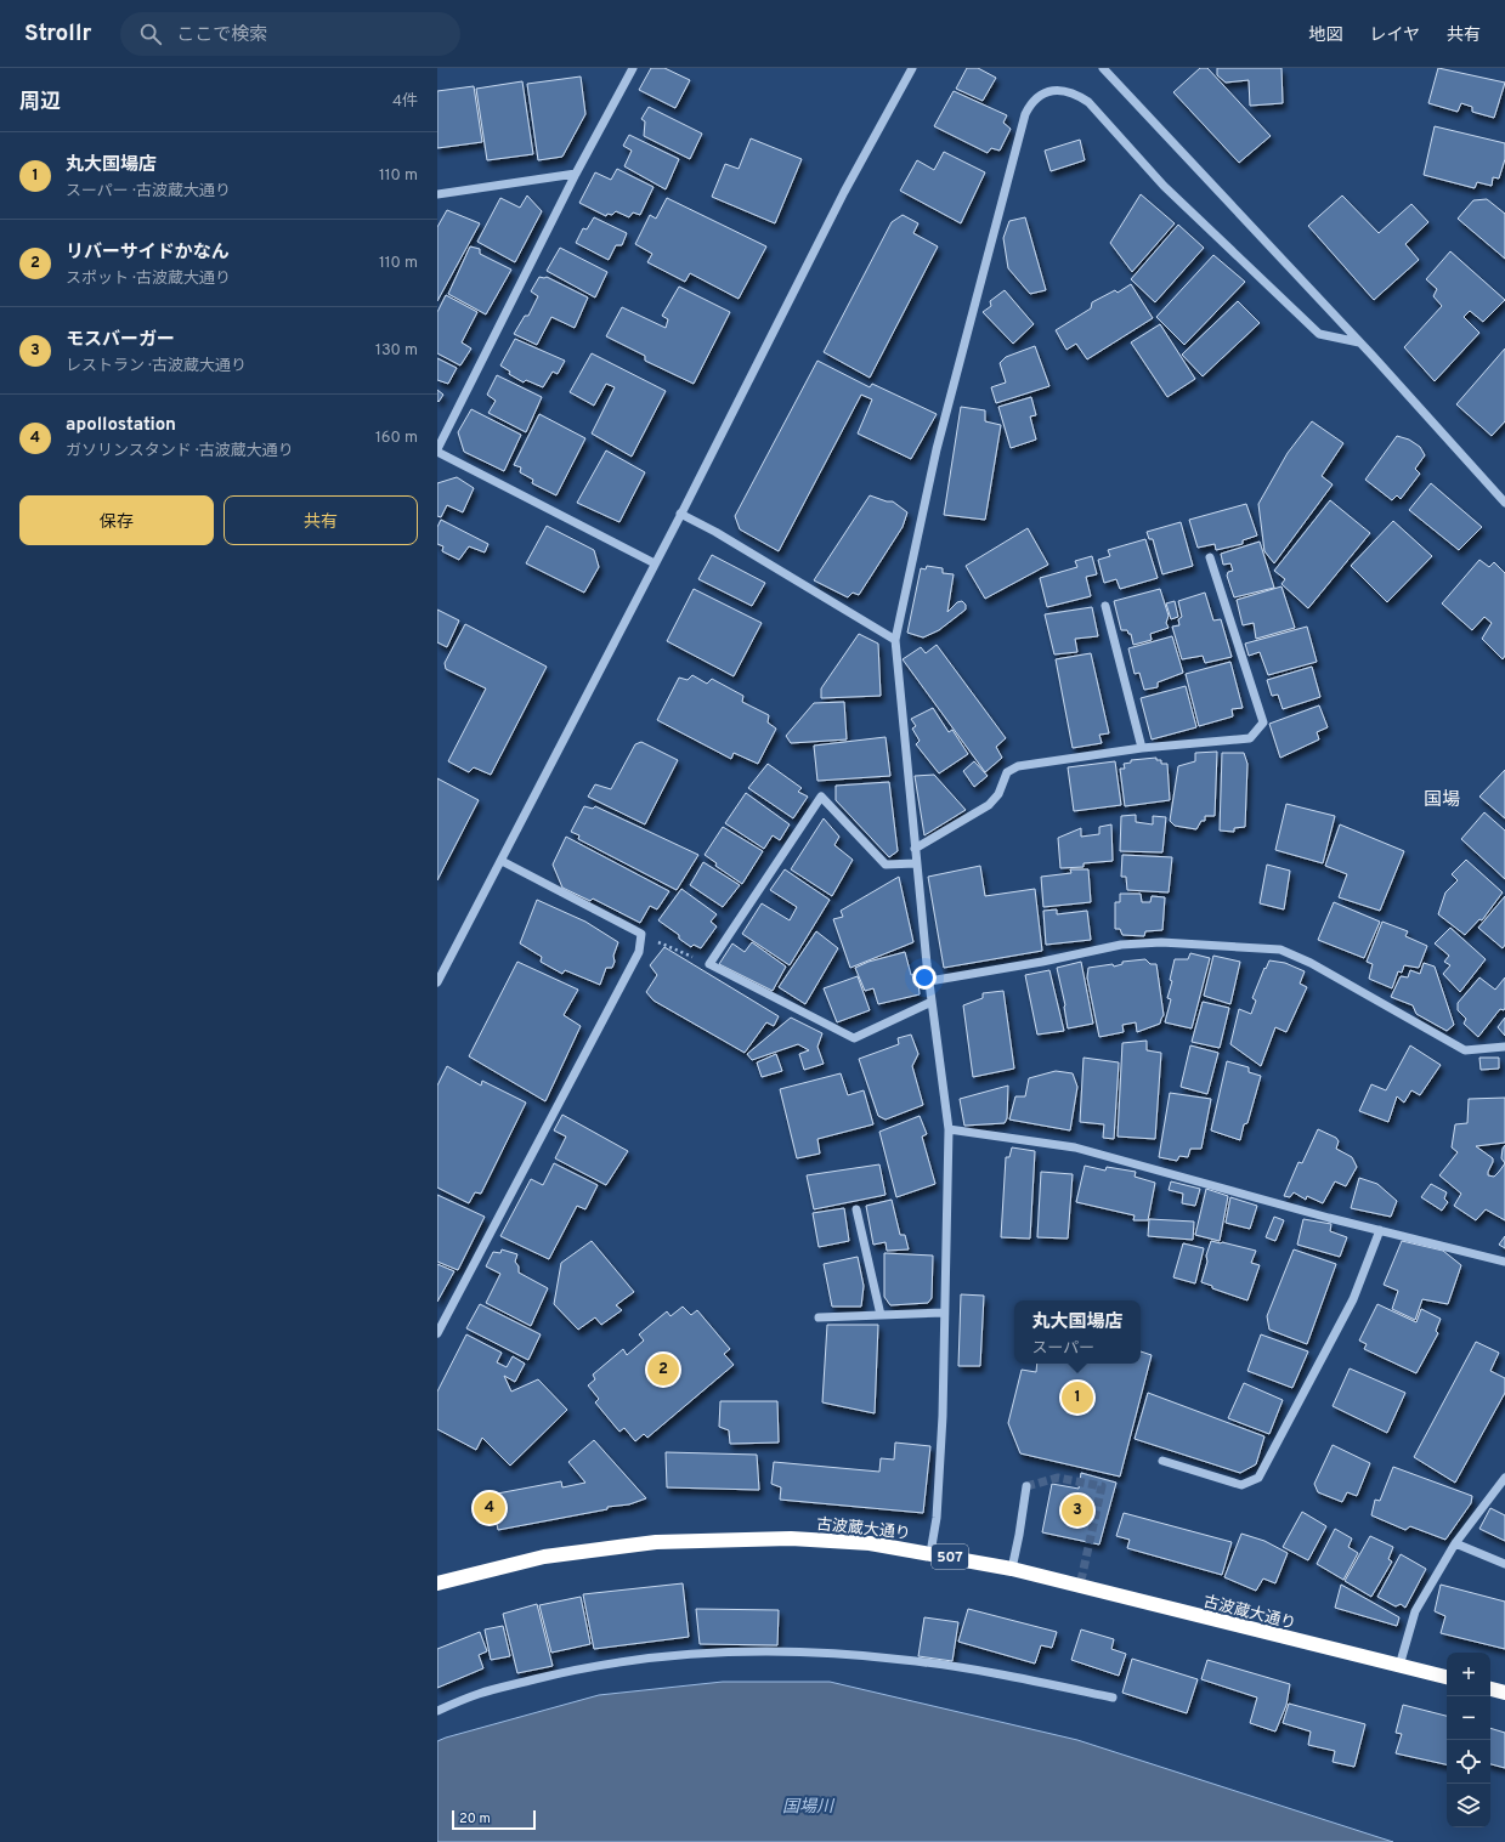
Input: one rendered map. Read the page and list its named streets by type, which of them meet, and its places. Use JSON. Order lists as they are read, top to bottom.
{
  "streets": {
    "highway": ["古波蔵大通り", "507"]
  },
  "districts": ["国場"],
  "water": ["国場川"],
  "scale_bar": "20 m",
  "page": {
    "header": "Strollr",
    "search": "ここで検索",
    "nav": ["地図", "レイヤ", "共有"],
    "heading": ["周辺", "4件"],
    "list": [
      {
        "mark": "1",
        "name": "丸大国場店",
        "note": "スーパー · 古波蔵大通り",
        "value": "110 m"
      },
      {
        "mark": "2",
        "name": "リバーサイドかなん",
        "note": "スポット · 古波蔵大通り",
        "value": "110 m"
      },
      {
        "mark": "3",
        "name": "モスバーガー",
        "note": "レストラン · 古波蔵大通り",
        "value": "130 m"
      },
      {
        "mark": "4",
        "name": "apollostation",
        "note": "ガソリンスタンド · 古波蔵大通り",
        "value": "160 m"
      }
    ],
    "buttons": ["保存", "共有"],
    "popup": ["丸大国場店", "スーパー"],
    "pins": [
      "2",
      "1",
      "4",
      "3"
    ],
    "map_buttons": ["+", "−"],
    "scale": "20 m"
  }
}
